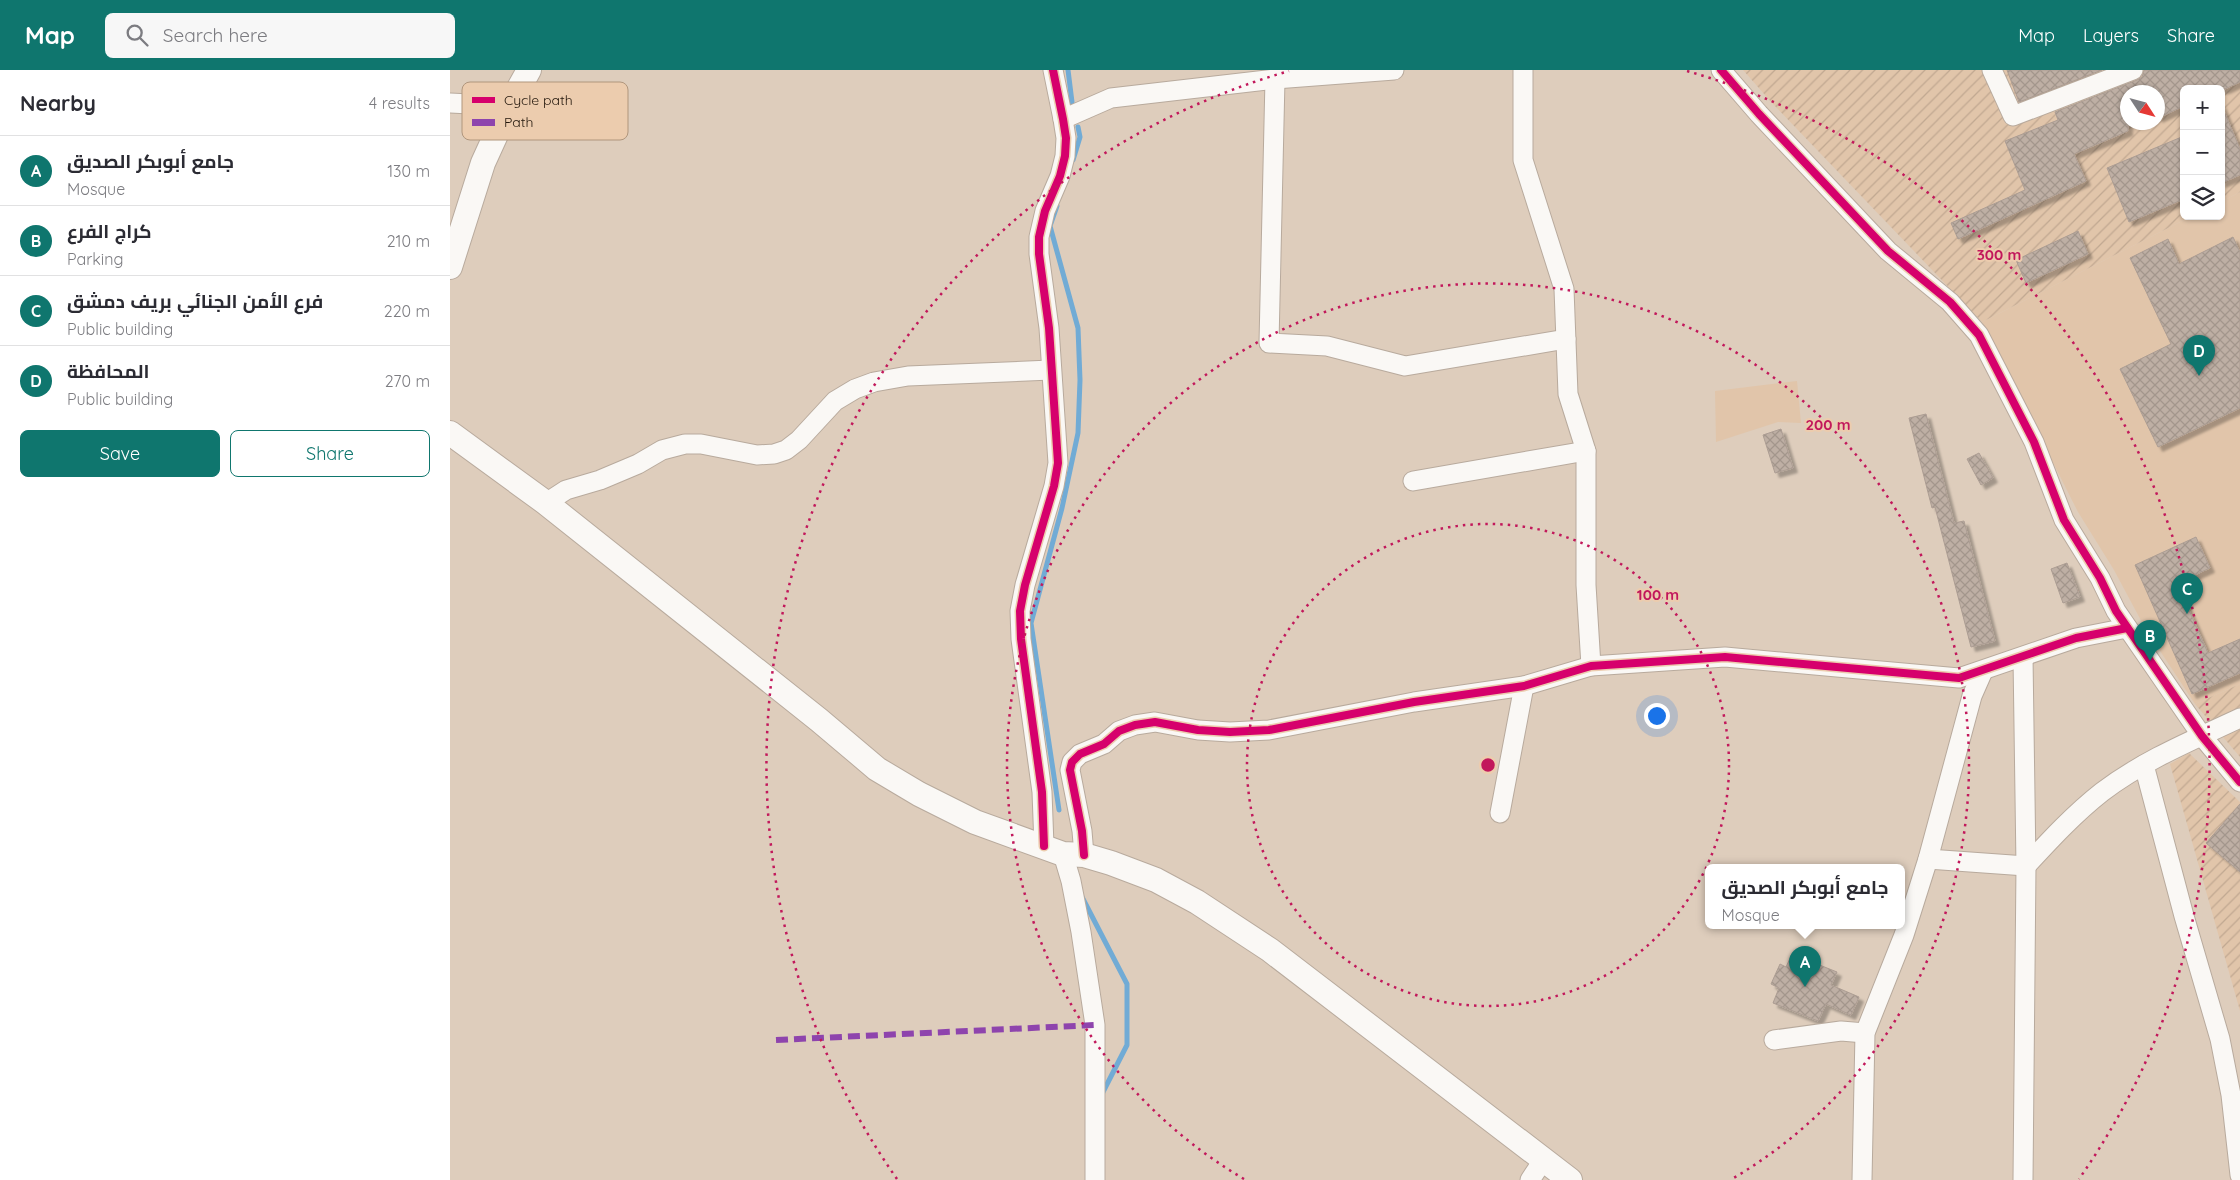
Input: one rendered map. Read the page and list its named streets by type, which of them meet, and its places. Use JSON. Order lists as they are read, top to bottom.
{
  "legend": ["Cycle path", "Path"],
  "north": "bottom right",
  "page": {
    "header": "Map",
    "search": "Search here",
    "nav": ["Map", "Layers", "Share"],
    "heading": ["Nearby", "4 results"],
    "map_buttons": ["+", "−"],
    "list": [
      {
        "mark": "A",
        "name": "جامع أبوبكر الصديق",
        "note": "Mosque",
        "value": "130 m"
      },
      {
        "mark": "B",
        "name": "كراج الفرع",
        "note": "Parking",
        "value": "210 m"
      },
      {
        "mark": "C",
        "name": "فرع الأمن الجنائي بريف دمشق",
        "note": "Public building",
        "value": "220 m"
      },
      {
        "mark": "D",
        "name": "المحافظة",
        "note": "Public building",
        "value": "270 m"
      }
    ],
    "pins": [
      "D",
      "C",
      "B",
      "A"
    ],
    "buttons": ["Save", "Share"],
    "popup": ["جامع أبوبكر الصديق", "Mosque"]
  },
  "rings": ["300 m", "200 m", "100 m"]
}
